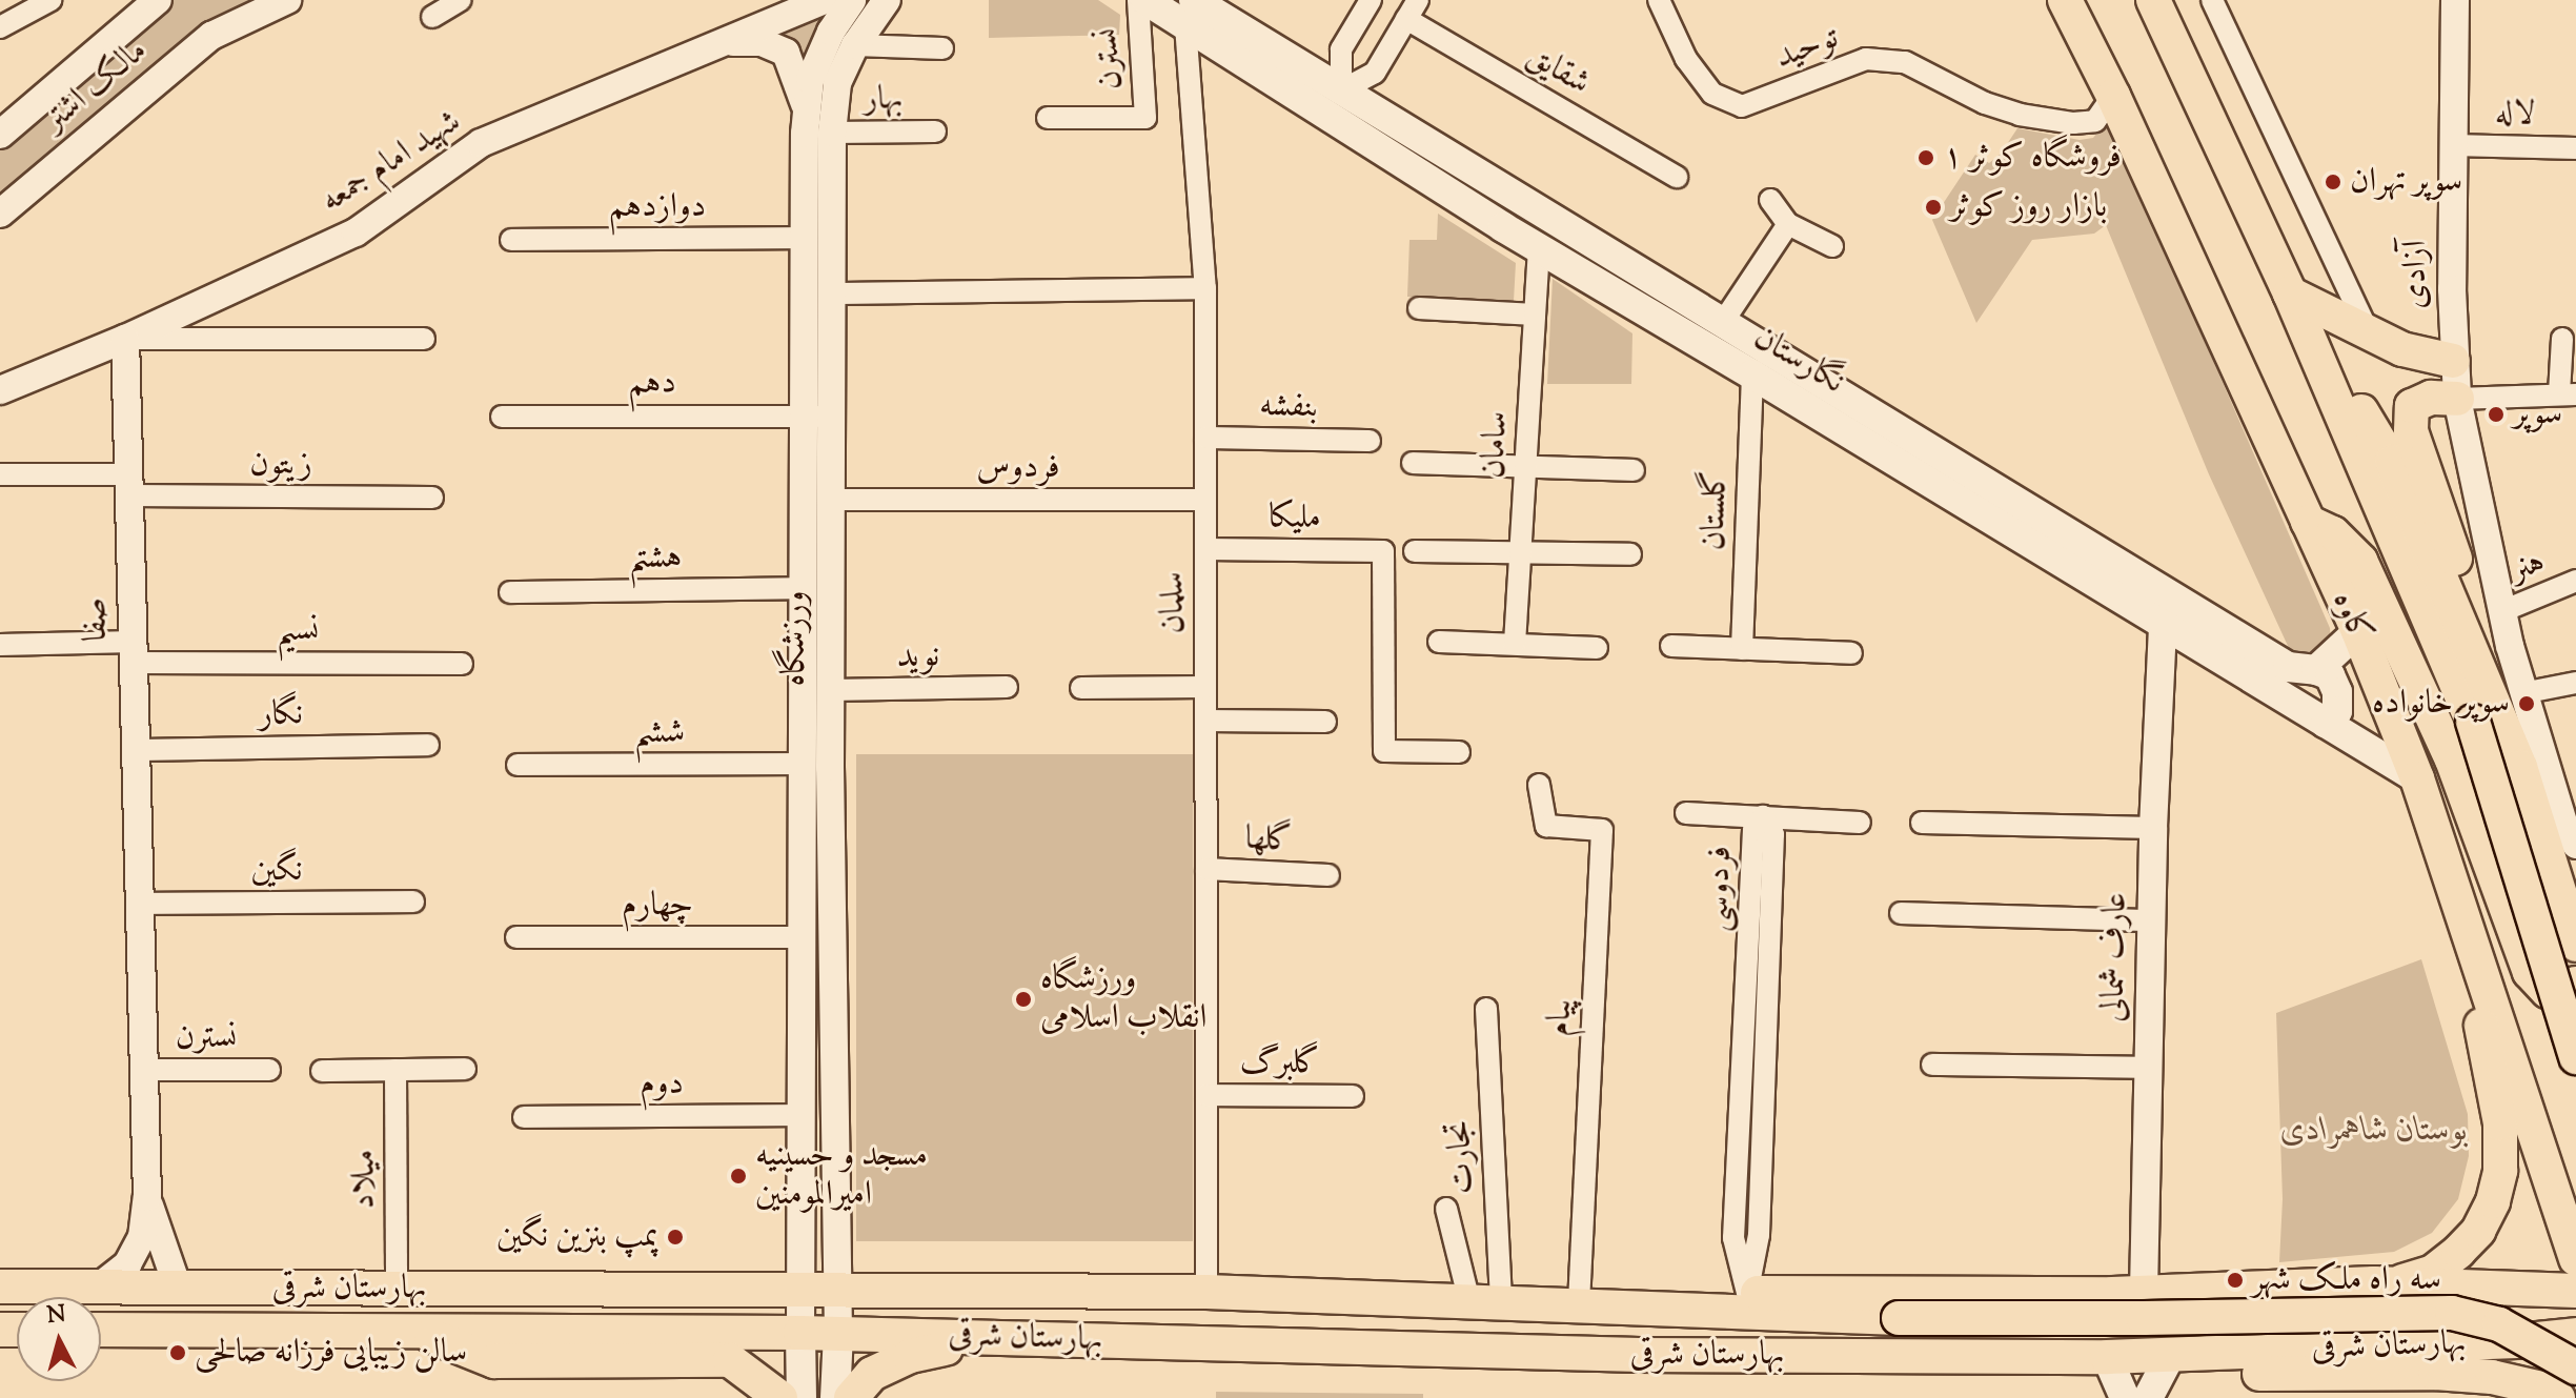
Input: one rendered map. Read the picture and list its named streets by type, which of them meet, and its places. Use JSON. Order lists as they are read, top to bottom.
{
  "streets": {
    "main road": ["نگارستان", "کاوه", "بهارستان شرقی"],
    "street": [
      "توحید",
      "نسترن",
      "شقایق",
      "مالک اشتر",
      "بهار",
      "لاله",
      "شهید امام جمعه",
      "دوازدهم",
      "آزادی",
      "دهم",
      "بنفشه",
      "سامان",
      "زیتون",
      "فردوس",
      "گلستان",
      "ملیکا",
      "هشتم",
      "هنر",
      "سلمان",
      "صفا",
      "نسیم",
      "ورزشگاه",
      "نوید",
      "نگار",
      "ششم",
      "گلها",
      "نگین",
      "فردوسی",
      "چهارم",
      "عارف شمالی",
      "پیام",
      "گلبرگ",
      "دوم",
      "تجارت",
      "میلاد"
    ]
  },
  "crossings": [
    ["توحید", "کاوه"],
    ["نسترن", "صفا"],
    ["بهار", "ورزشگاه"],
    ["لاله", "آزادی"],
    ["شهید امام جمعه", "صفا"],
    ["دوازدهم", "ورزشگاه"],
    ["آزادی", "هنر"],
    ["نگارستان", "سامان"],
    ["نگارستان", "گلستان"],
    ["نگارستان", "سلمان"],
    ["نگارستان", "کاوه"],
    ["نگارستان", "عارف شمالی"],
    ["دهم", "ورزشگاه"],
    ["بنفشه", "سلمان"],
    ["زیتون", "صفا"],
    ["فردوس", "سلمان"],
    ["فردوس", "ورزشگاه"],
    ["ملیکا", "سلمان"],
    ["هشتم", "ورزشگاه"],
    ["سلمان", "گلها"],
    ["سلمان", "گلبرگ"],
    ["سلمان", "بهارستان شرقی"],
    ["صفا", "نسیم"],
    ["صفا", "نگار"],
    ["صفا", "نگین"],
    ["ورزشگاه", "نوید"],
    ["ورزشگاه", "ششم"],
    ["ورزشگاه", "چهارم"],
    ["ورزشگاه", "دوم"],
    ["ورزشگاه", "بهارستان شرقی"],
    ["فردوسی", "بهارستان شرقی"],
    ["عارف شمالی", "بهارستان شرقی"],
    ["پیام", "بهارستان شرقی"],
    ["تجارت", "بهارستان شرقی"],
    ["میلاد", "بهارستان شرقی"]
  ],
  "parks": ["بوستان شاهمرادی"],
  "places": [
    "فروشگاه کوثر ۱",
    "سوپر تهران",
    "بازار روز کوثر",
    "سوپر",
    "سوپر خانواده",
    "ورزشگاه انقلاب اسلامی",
    "مسجد و حسینیه امیرالمومنین",
    "پمپ بنزین نگین",
    "سه راه ملک شهر",
    "سالن زیبایی فرزانه صالحی"
  ],
  "north": "top"
}
